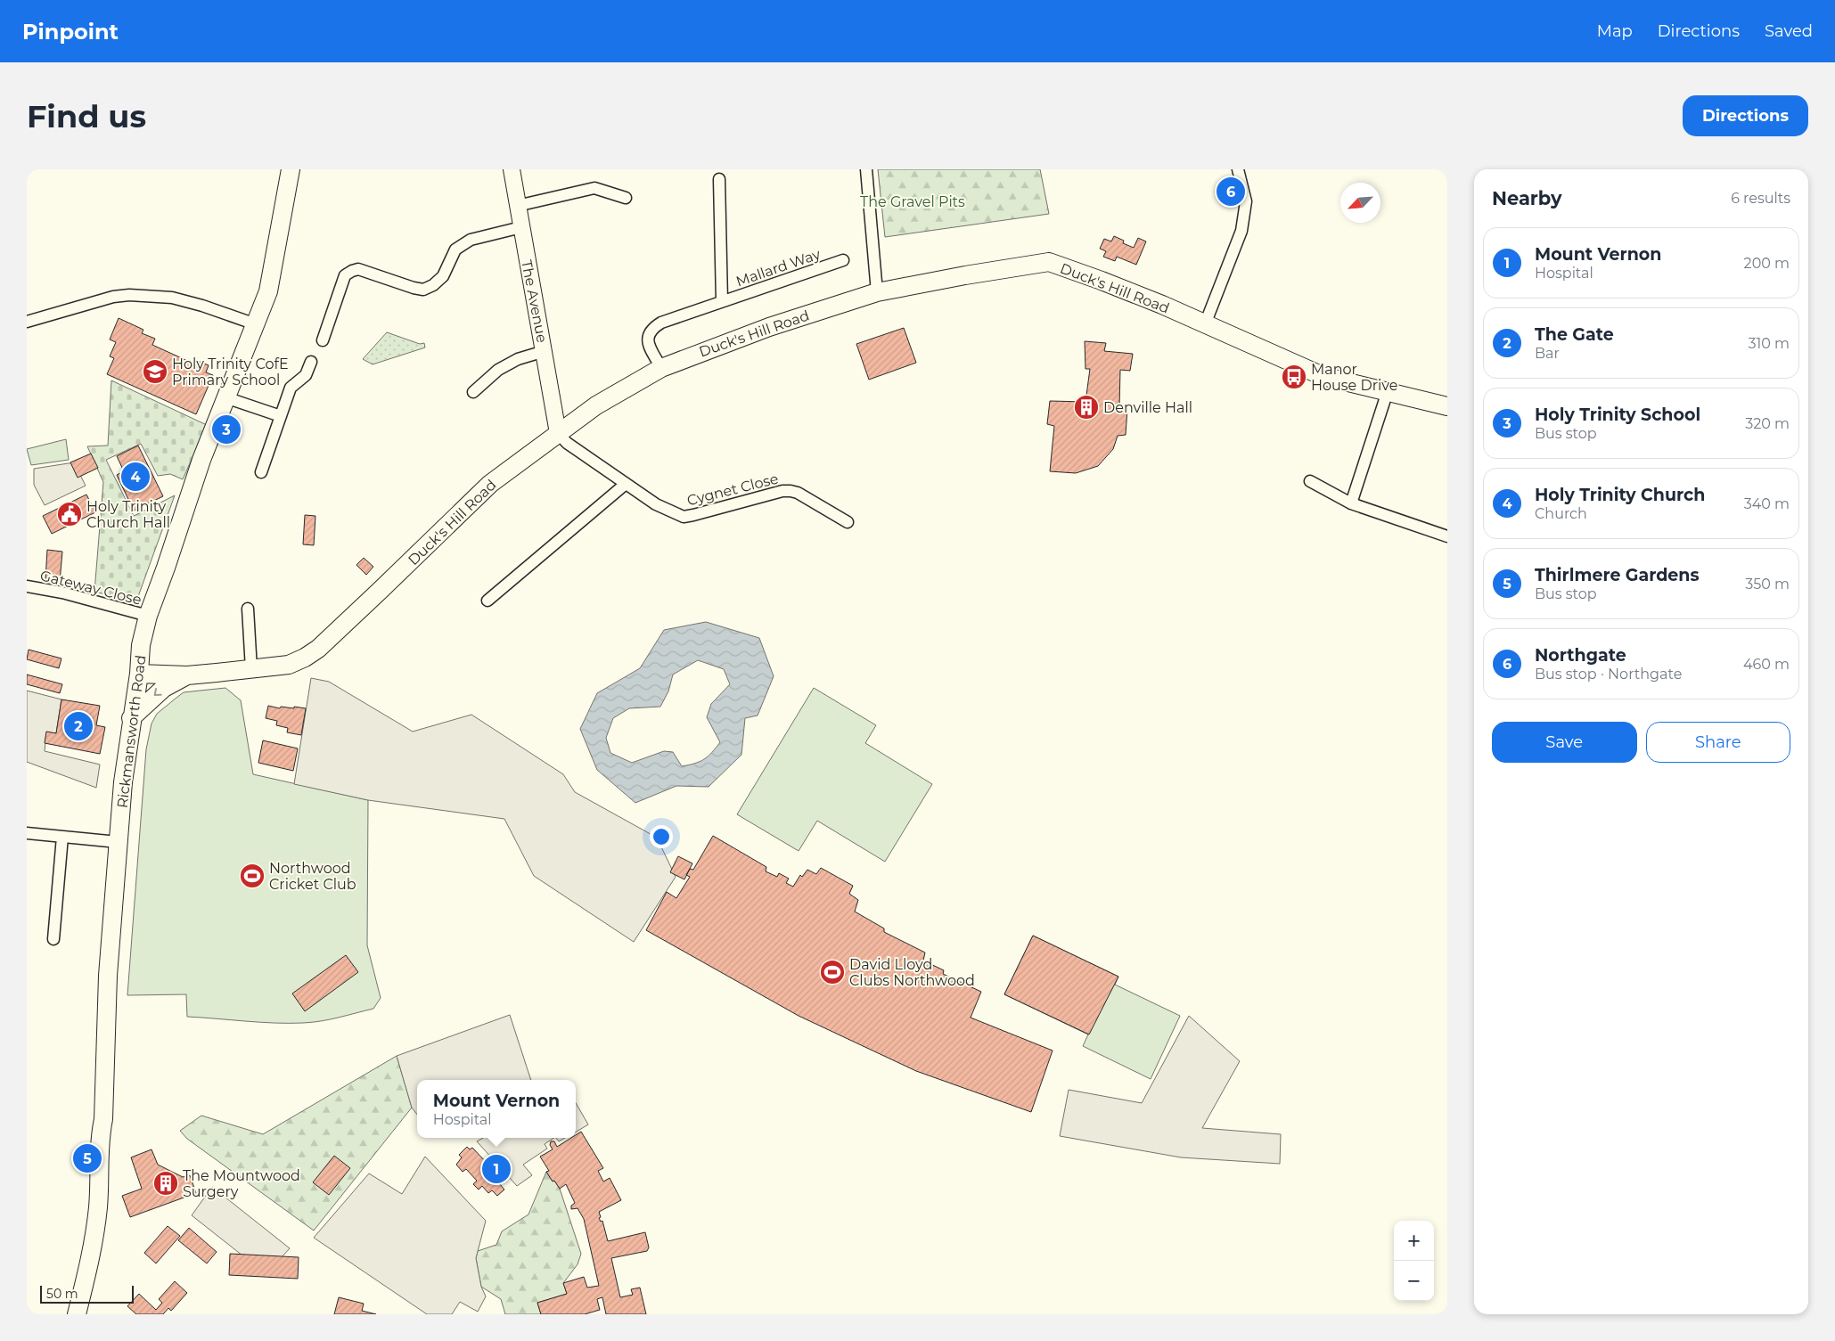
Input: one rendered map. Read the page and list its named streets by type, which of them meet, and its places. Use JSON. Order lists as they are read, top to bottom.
{
  "streets": {
    "main road": ["Duck's Hill Road", "Rickmansworth Road"],
    "street": [
      "Mallard Way",
      "The Avenue",
      "Cygnet Close",
      "Gateway Close"
    ]
  },
  "crossings": [
    ["Mallard Way", "Duck's Hill Road"],
    ["Duck's Hill Road", "The Avenue"],
    ["Duck's Hill Road", "Cygnet Close"],
    ["Duck's Hill Road", "Rickmansworth Road"],
    ["The Avenue", "Cygnet Close"],
    ["Gateway Close", "Rickmansworth Road"]
  ],
  "parks": ["The Gravel Pits"],
  "places": {
    "school or university": ["Holy Trinity CofE Primary School"],
    "bus stop": ["Manor House Drive"],
    "building": ["Denville Hall", "The Mountwood Surgery"],
    "public building": ["Holy Trinity Church Hall"],
    "sports": ["Northwood Cricket Club", "David Lloyd Clubs Northwood"]
  },
  "scale_bar": "50 m",
  "north": "bottom left",
  "page": {
    "header": "Pinpoint",
    "nav": ["Map", "Directions", "Saved"],
    "buttons": [
      "Directions",
      ["Save", "Share"]
    ],
    "title": "Find us",
    "heading": ["Nearby", "6 results"],
    "pins": [
      "6",
      "3",
      "4",
      "2",
      "5",
      "1"
    ],
    "list": [
      {
        "mark": "1",
        "name": "Mount Vernon",
        "note": "Hospital",
        "value": "200 m"
      },
      {
        "mark": "2",
        "name": "The Gate",
        "note": "Bar",
        "value": "310 m"
      },
      {
        "mark": "3",
        "name": "Holy Trinity School",
        "note": "Bus stop",
        "value": "320 m"
      },
      {
        "mark": "4",
        "name": "Holy Trinity Church",
        "note": "Church",
        "value": "340 m"
      },
      {
        "mark": "5",
        "name": "Thirlmere Gardens",
        "note": "Bus stop",
        "value": "350 m"
      },
      {
        "mark": "6",
        "name": "Northgate",
        "note": "Bus stop · Northgate",
        "value": "460 m"
      }
    ],
    "popup": ["Mount Vernon", "Hospital"],
    "map_buttons": ["+", "−"],
    "scale": "50 m"
  }
}
